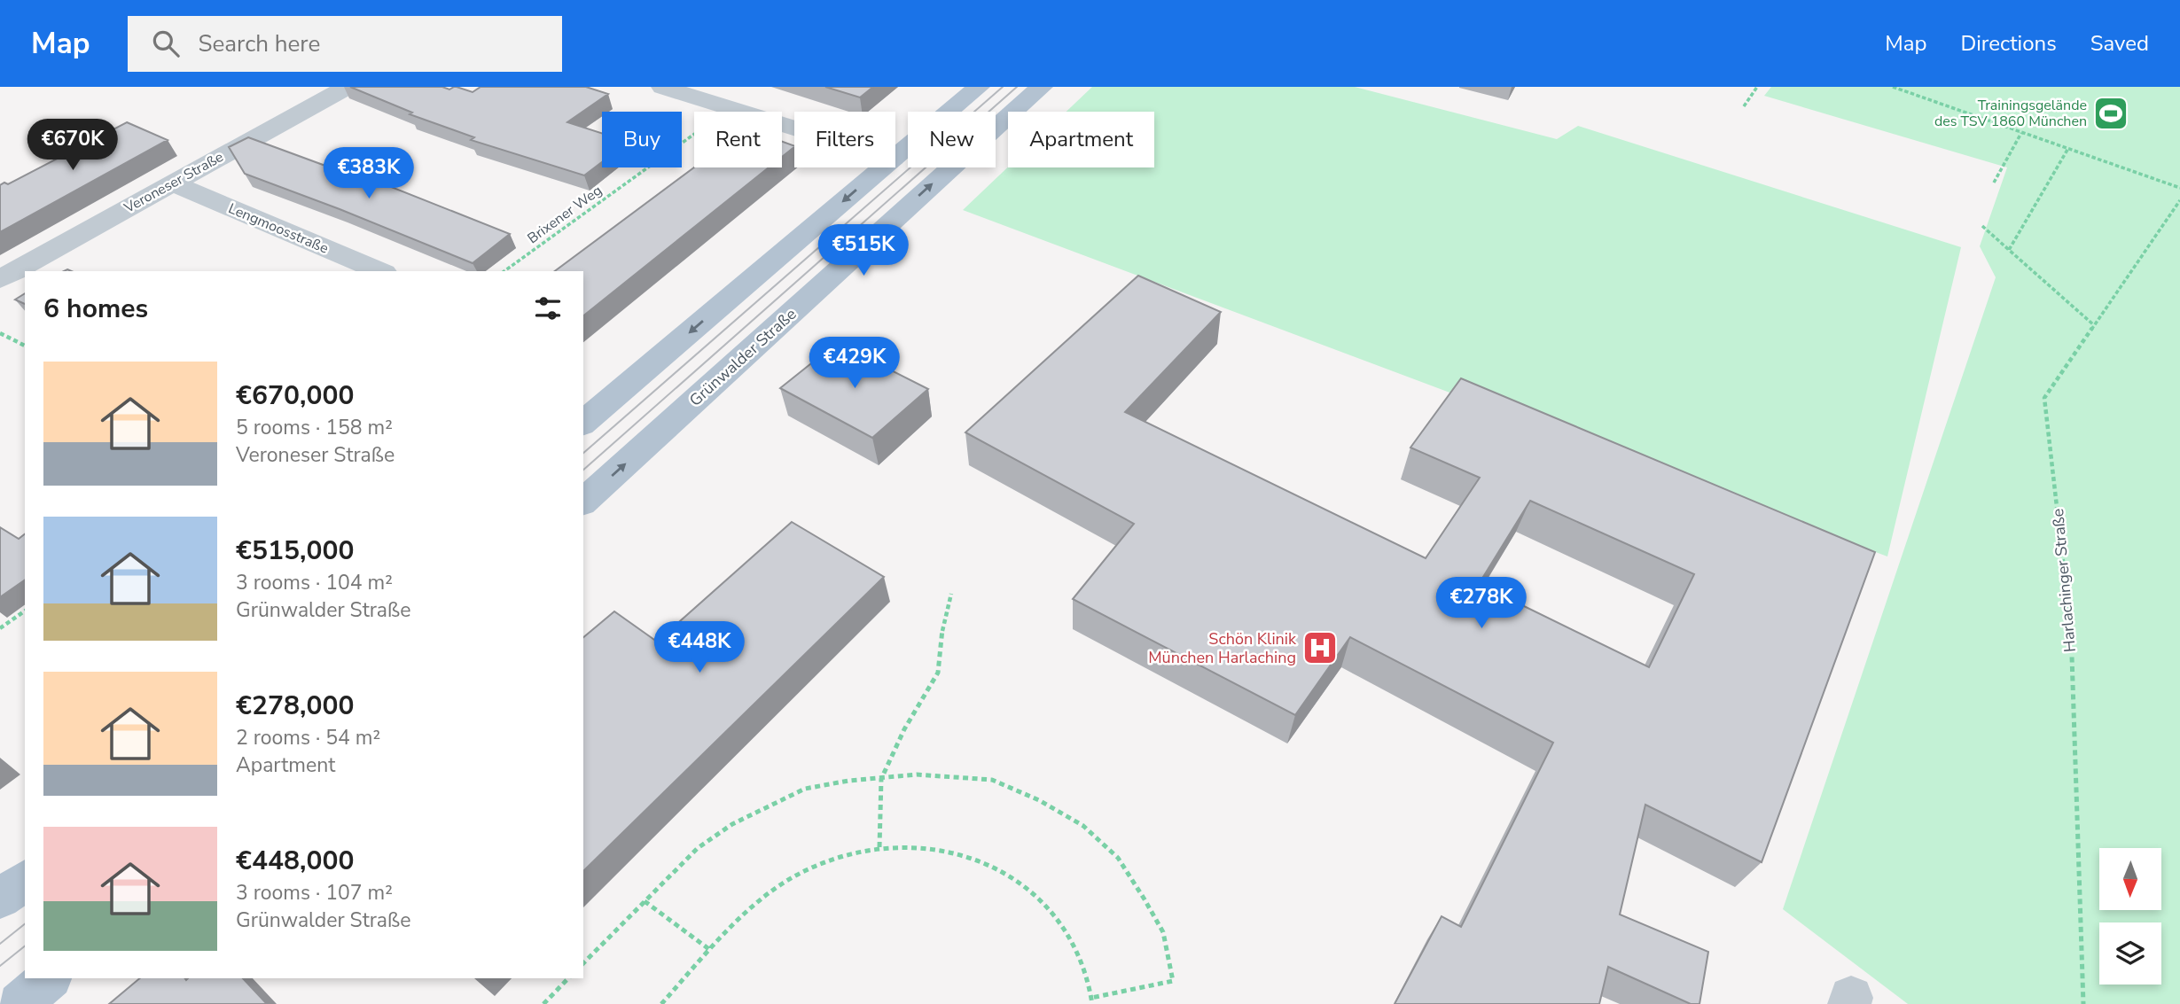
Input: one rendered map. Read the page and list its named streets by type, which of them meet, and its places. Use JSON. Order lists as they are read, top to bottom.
{
  "streets": {
    "main road": ["Grünwalder Straße"],
    "street": ["Veroneser Straße", "Lengmoosstraße"],
    "path": ["Brixener Weg", "Harlachinger Straße"]
  },
  "crossings": [
    ["Veroneser Straße", "Lengmoosstraße"]
  ],
  "places": {
    "sports": ["Trainingsgelände des TSV 1860 München"],
    "hospital": ["Schön Klinik München Harlaching"]
  },
  "north": "bottom",
  "page": {
    "header": "Map",
    "search": "Search here",
    "nav": ["Map", "Directions", "Saved"],
    "chip": [
      "Buy",
      "Rent",
      "Filters",
      "New",
      "Apartment"
    ],
    "price": [
      "€670K",
      "€383K",
      "€515K",
      "€429K",
      "€278K",
      "€448K"
    ],
    "heading": "6 homes",
    "list": [
      {
        "name": "€670,000",
        "note": "5 rooms · 158 m² · Veroneser Straße"
      },
      {
        "name": "€515,000",
        "note": "3 rooms · 104 m² · Grünwalder Straße"
      },
      {
        "name": "€278,000",
        "note": "2 rooms · 54 m² · Apartment"
      },
      {
        "name": "€448,000",
        "note": "3 rooms · 107 m² · Grünwalder Straße"
      }
    ]
  }
}
